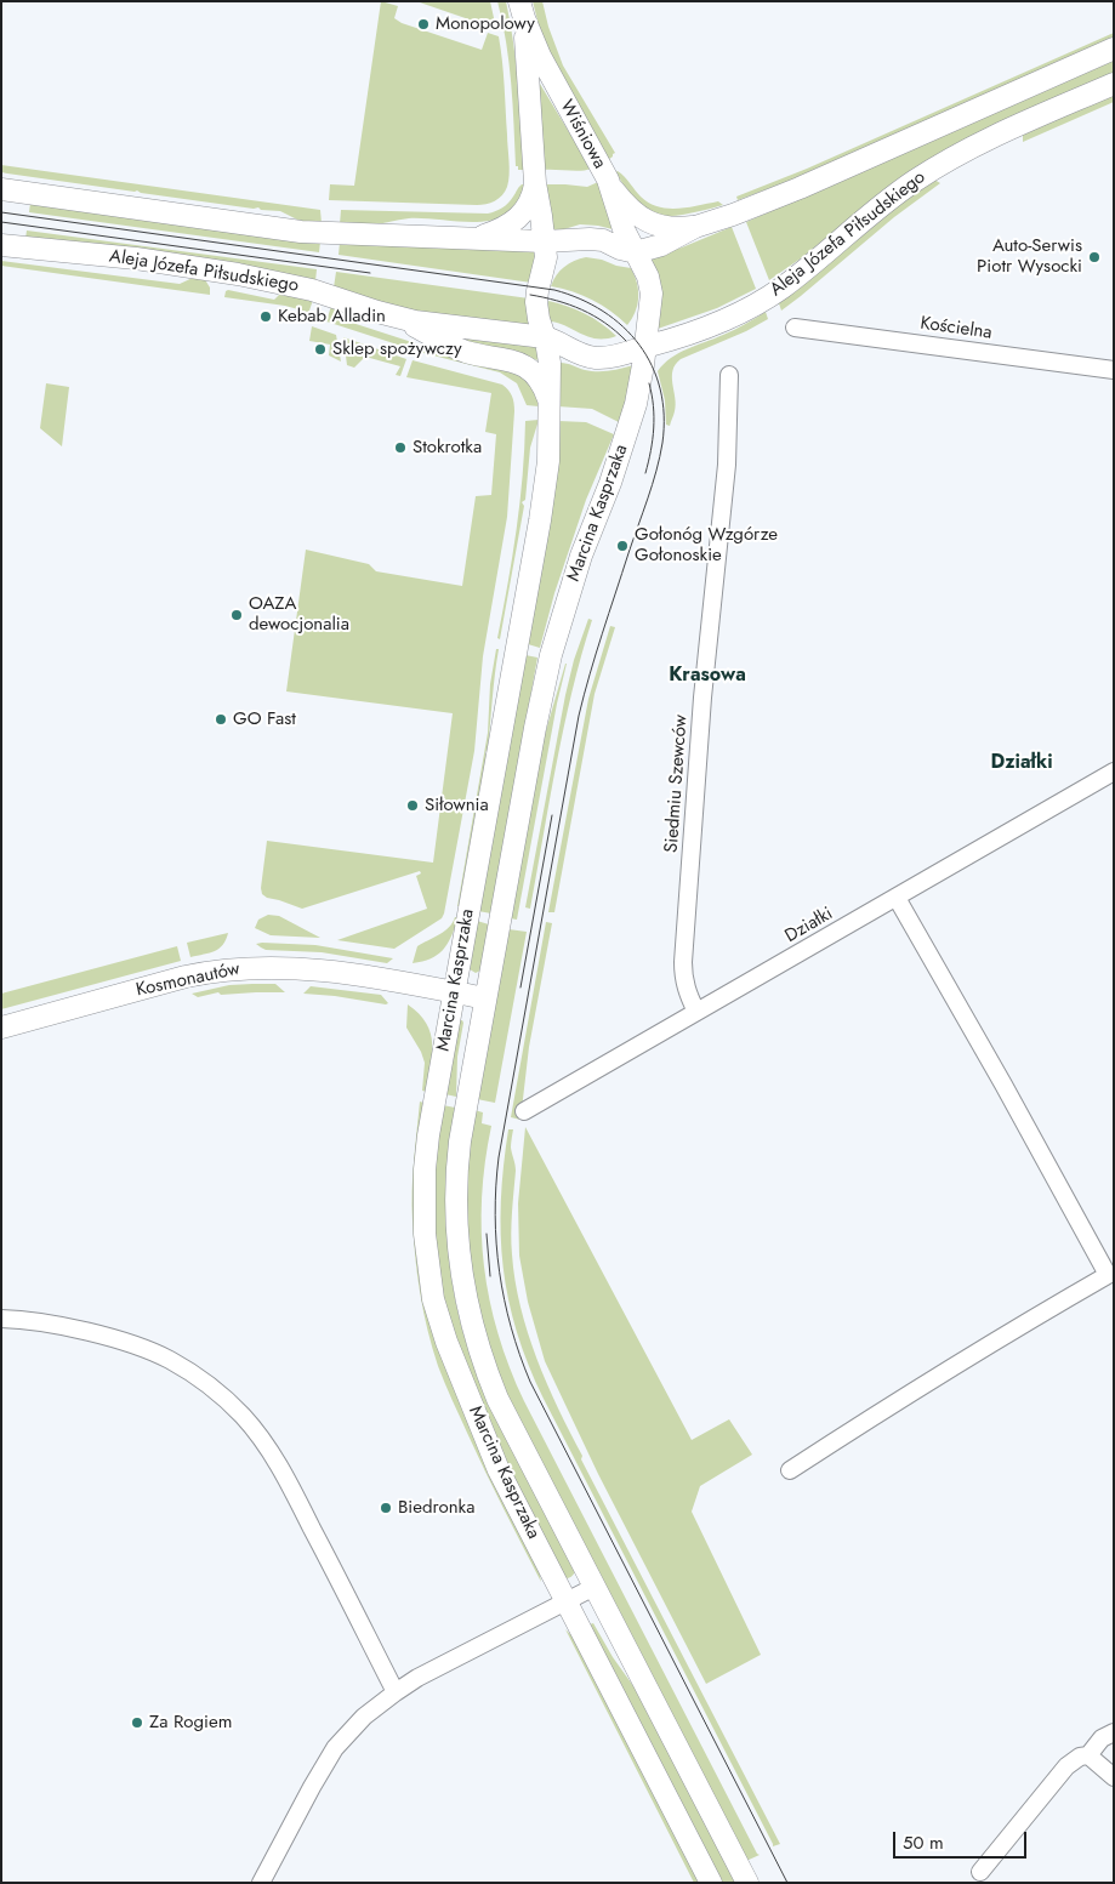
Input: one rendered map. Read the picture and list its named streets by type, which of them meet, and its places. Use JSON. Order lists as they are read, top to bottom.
{
  "streets": {
    "street": [
      "Wiśniowa",
      "Aleja Józefa Piłsudskiego",
      "Kościelna",
      "Marcina Kasprzaka",
      "Siedmiu Szewców",
      "Działki",
      "Kosmonautów"
    ]
  },
  "crossings": [
    ["Wiśniowa", "Aleja Józefa Piłsudskiego"],
    ["Wiśniowa", "Marcina Kasprzaka"],
    ["Aleja Józefa Piłsudskiego", "Marcina Kasprzaka"],
    ["Marcina Kasprzaka", "Kosmonautów"],
    ["Siedmiu Szewców", "Działki"]
  ],
  "districts": ["Krasowa", "Działki"],
  "places": [
    "Monopolowy",
    "Auto-Serwis Piotr Wysocki",
    "Kebab Alladin",
    "Sklep spożywczy",
    "Stokrotka",
    "Gołonóg Wzgórze Gołonoskie",
    "OAZA dewocjonalia",
    "GO Fast",
    "Siłownia",
    "Biedronka",
    "Za Rogiem"
  ],
  "scale_bar": "50 m"
}
